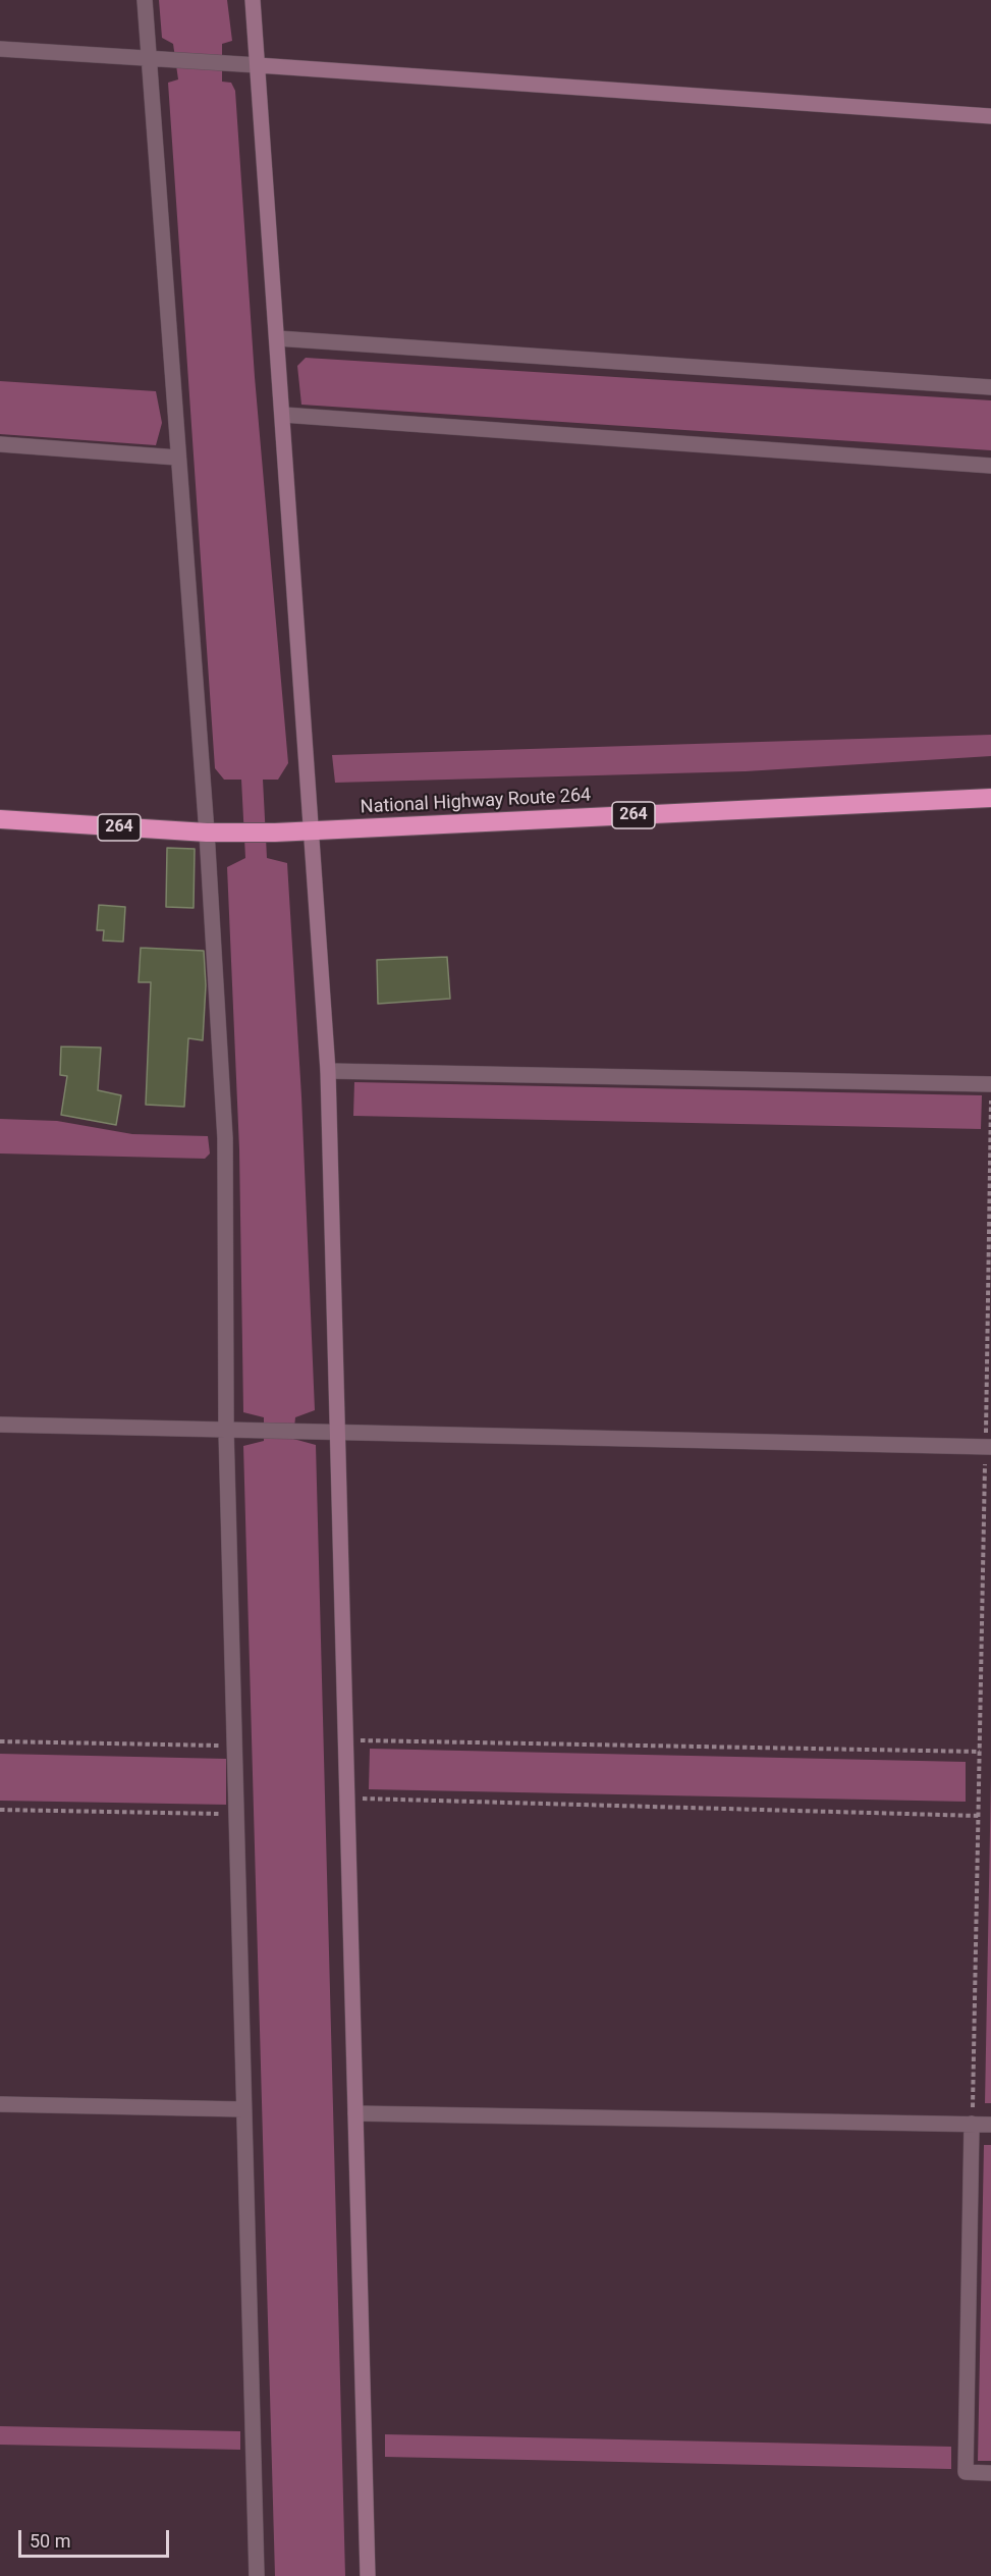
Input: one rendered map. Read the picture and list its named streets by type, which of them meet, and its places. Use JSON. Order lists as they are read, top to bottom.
{
  "streets": {
    "highway": ["National Highway Route 264", "264"]
  },
  "scale_bar": "50 m"
}
